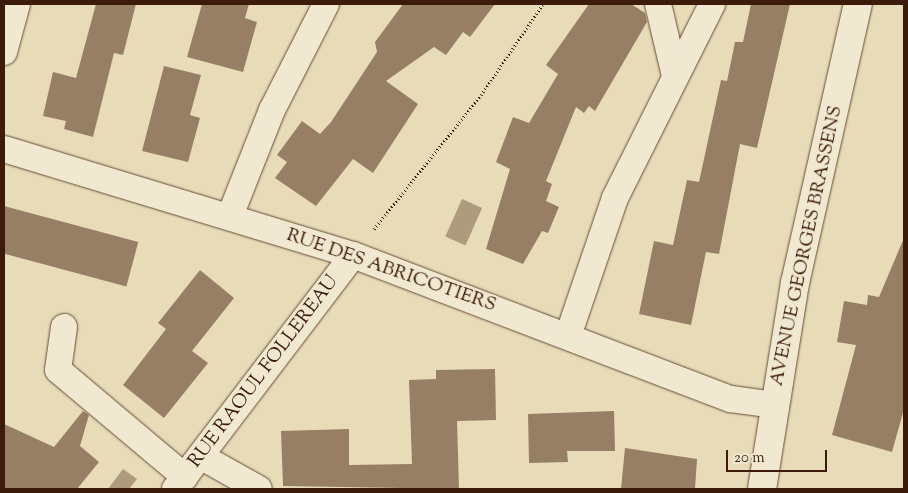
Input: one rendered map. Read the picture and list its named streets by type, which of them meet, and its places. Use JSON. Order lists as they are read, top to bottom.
{
  "streets": {
    "street": ["AVENUE GEORGES BRASSENS", "RUE DES ABRICOTIERS", "RUE RAOUL FOLLEREAU"]
  },
  "crossings": [
    ["AVENUE GEORGES BRASSENS", "RUE DES ABRICOTIERS"],
    ["RUE DES ABRICOTIERS", "RUE RAOUL FOLLEREAU"]
  ],
  "scale_bar": "20 m"
}
